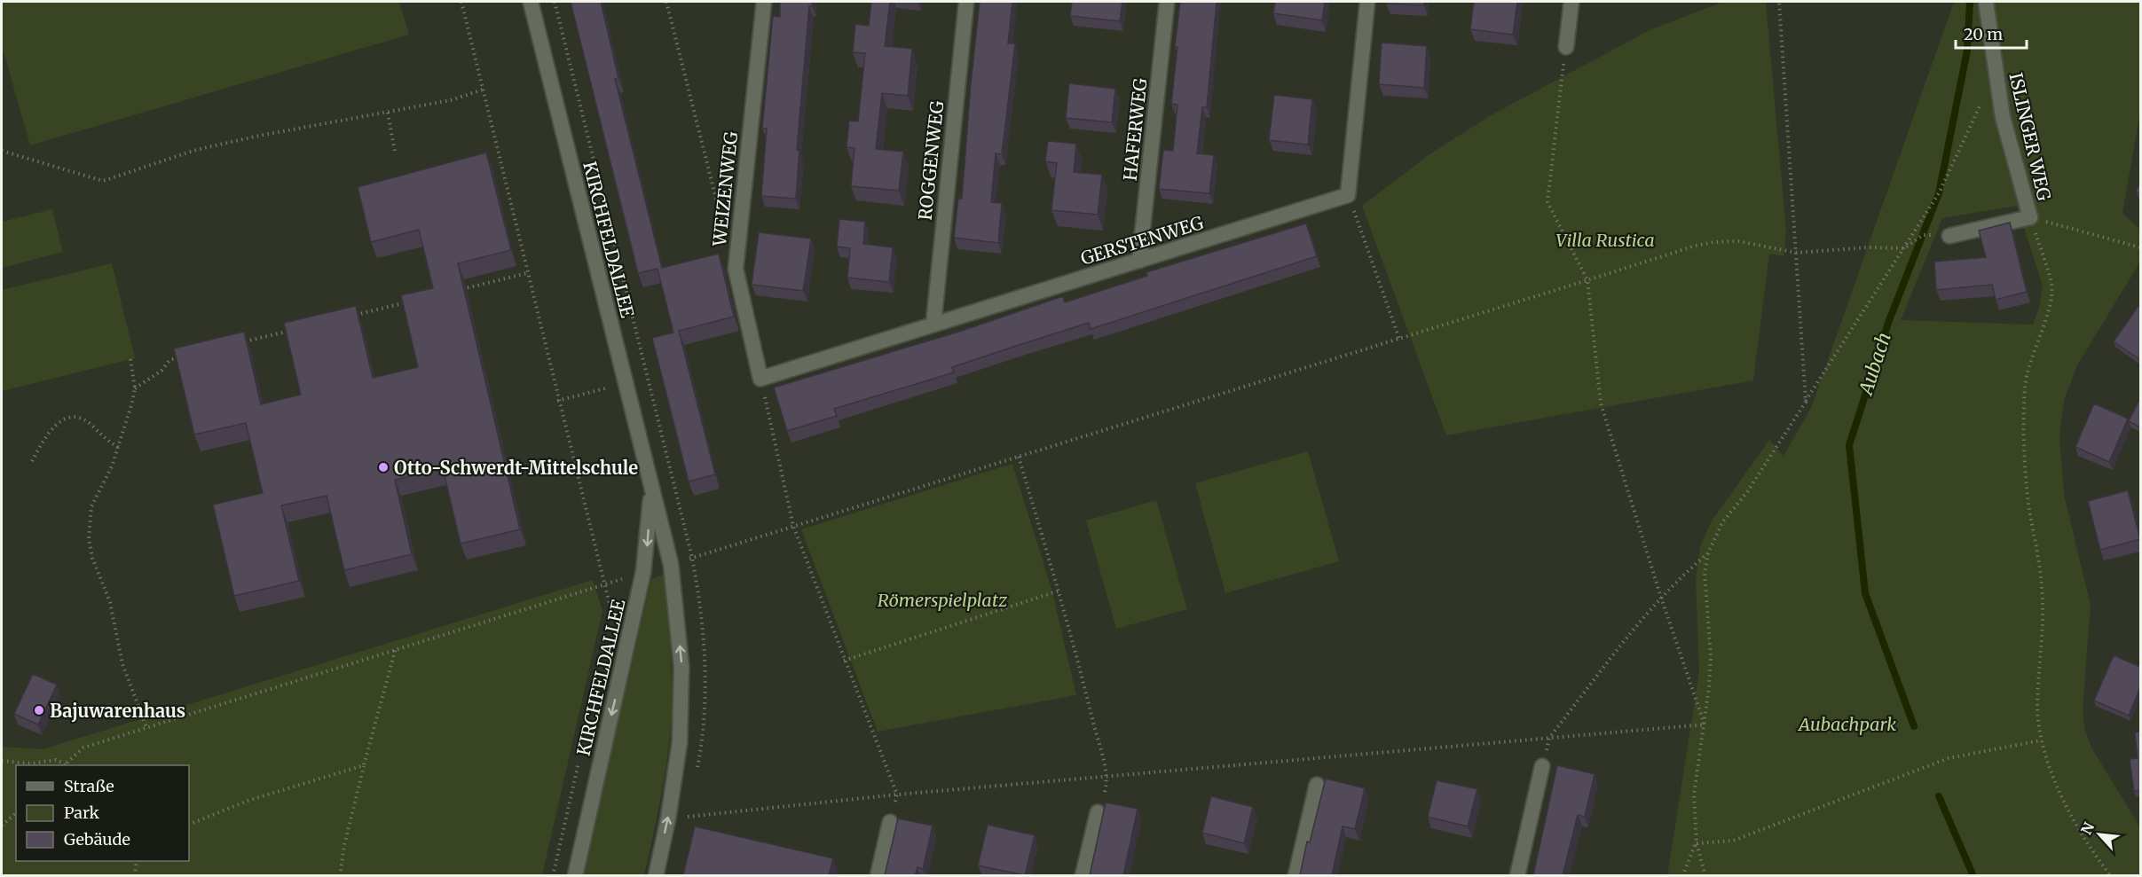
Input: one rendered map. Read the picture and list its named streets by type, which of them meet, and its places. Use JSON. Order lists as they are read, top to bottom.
{
  "streets": {
    "street": [
      "HAFERWEG",
      "ISLINGER WEG",
      "ROGGENWEG",
      "WEIZENWEG",
      "KIRCHFELDALLEE",
      "GERSTENWEG"
    ]
  },
  "crossings": [
    ["HAFERWEG", "GERSTENWEG"],
    ["ROGGENWEG", "GERSTENWEG"],
    ["WEIZENWEG", "GERSTENWEG"]
  ],
  "water": ["Aubach"],
  "parks": ["Villa Rustica", "Römerspielplatz", "Aubachpark"],
  "places": ["Otto-Schwerdt-Mittelschule", "Bajuwarenhaus"],
  "legend": ["Straße", "Park", "Gebäude"],
  "scale_bar": "20 m",
  "north": "top left"
}
